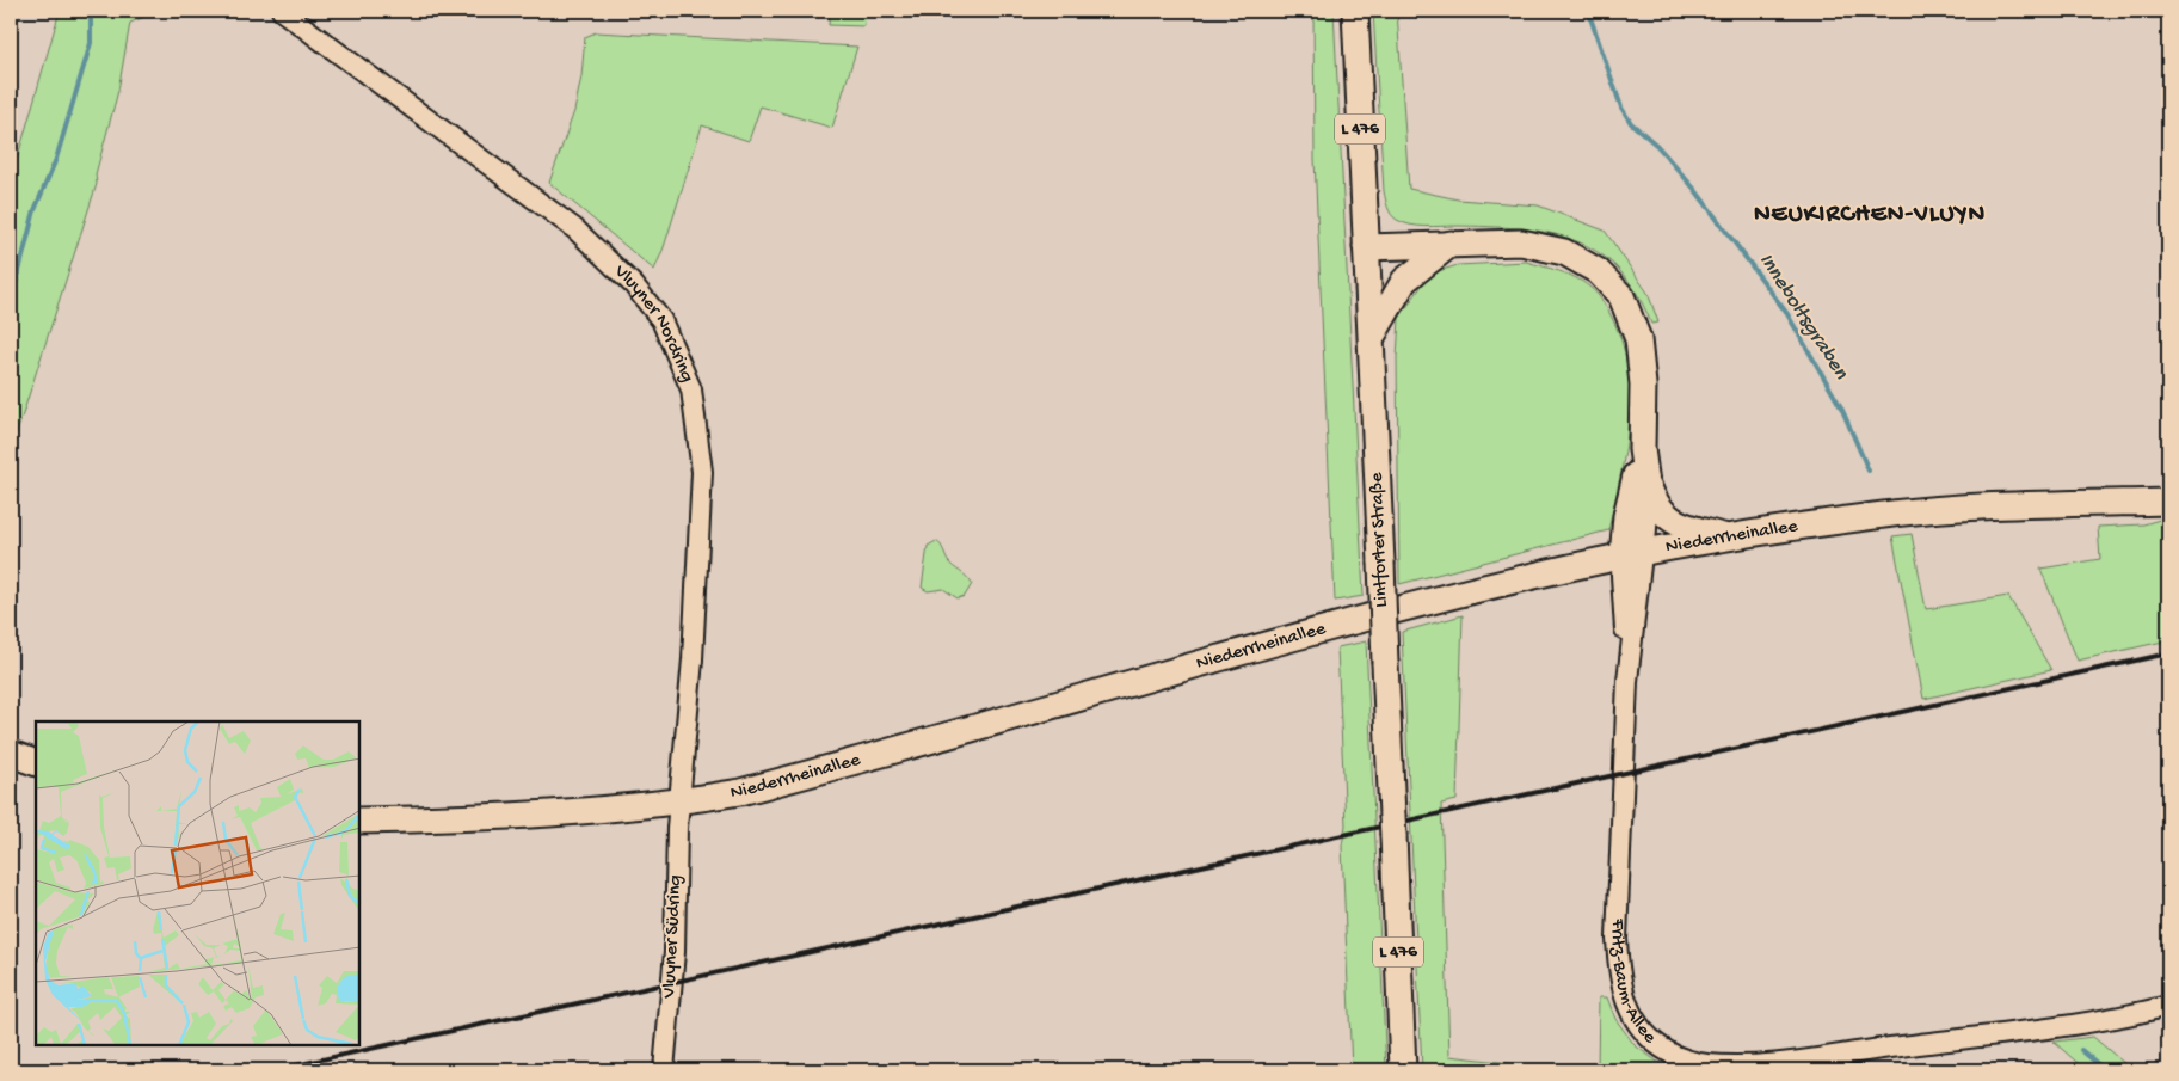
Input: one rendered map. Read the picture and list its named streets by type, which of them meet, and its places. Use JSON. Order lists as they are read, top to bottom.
{
  "streets": {
    "main road": ["L 476", "Niederrheinallee", "Lintforter Straße"],
    "street": ["Vluyner Nordring", "Vluyner Südring", "Fritz-Baum-Allee"]
  },
  "crossings": [
    ["Vluyner Nordring", "Niederrheinallee"],
    ["Vluyner Nordring", "Vluyner Südring"],
    ["Niederrheinallee", "Vluyner Südring"],
    ["Niederrheinallee", "Fritz-Baum-Allee"]
  ],
  "districts": ["NEUKIRCHEN-VLUYN"],
  "water": ["Inneboltsgraben"]
}
